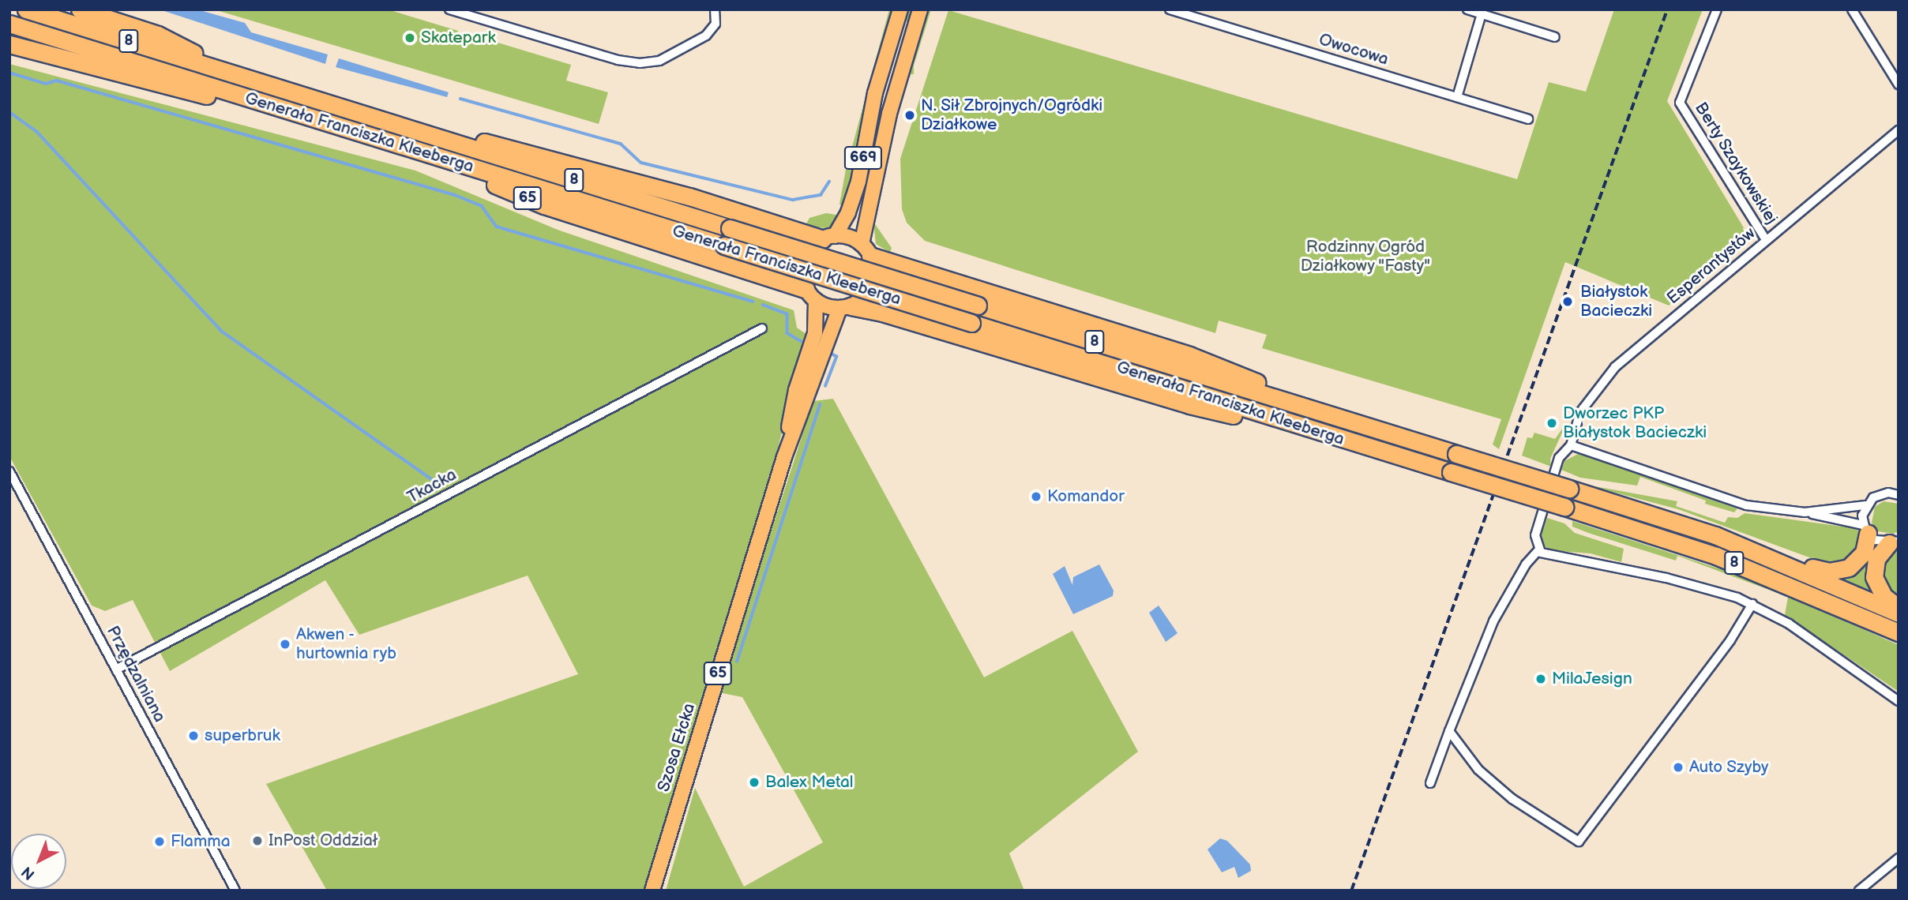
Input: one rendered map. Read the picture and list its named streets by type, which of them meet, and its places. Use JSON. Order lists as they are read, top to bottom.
{
  "streets": {
    "highway": ["8", "Generała Franciszka Kleeberga", "65"],
    "main road": ["669", "Szosa Ełcka"],
    "street": [
      "Owocowa",
      "Berty Szaykowskiej",
      "Esperantystów",
      "Tkacka",
      "Przędzalniana"
    ]
  },
  "crossings": [
    ["8", "Generała Franciszka Kleeberga"],
    ["Generała Franciszka Kleeberga", "65"],
    ["669", "65"],
    ["669", "Szosa Ełcka"],
    ["Berty Szaykowskiej", "Esperantystów"],
    ["65", "Szosa Ełcka"],
    ["Tkacka", "Przędzalniana"]
  ],
  "parks": ["Rodzinny Ogród Działkowy \"Fasty\""],
  "places": [
    "Skatepark",
    "N. Sił Zbrojnych/Ogródki Działkowe",
    "Białystok Bacieczki",
    "Dworzec PKP Białystok Bacieczki",
    "Komandor",
    "Akwen - hurtownia ryb",
    "MilaJesign",
    "superbruk",
    "Auto Szyby",
    "Balex Metal",
    "InPost Oddział",
    "Flamma"
  ],
  "north": "bottom left"
}
